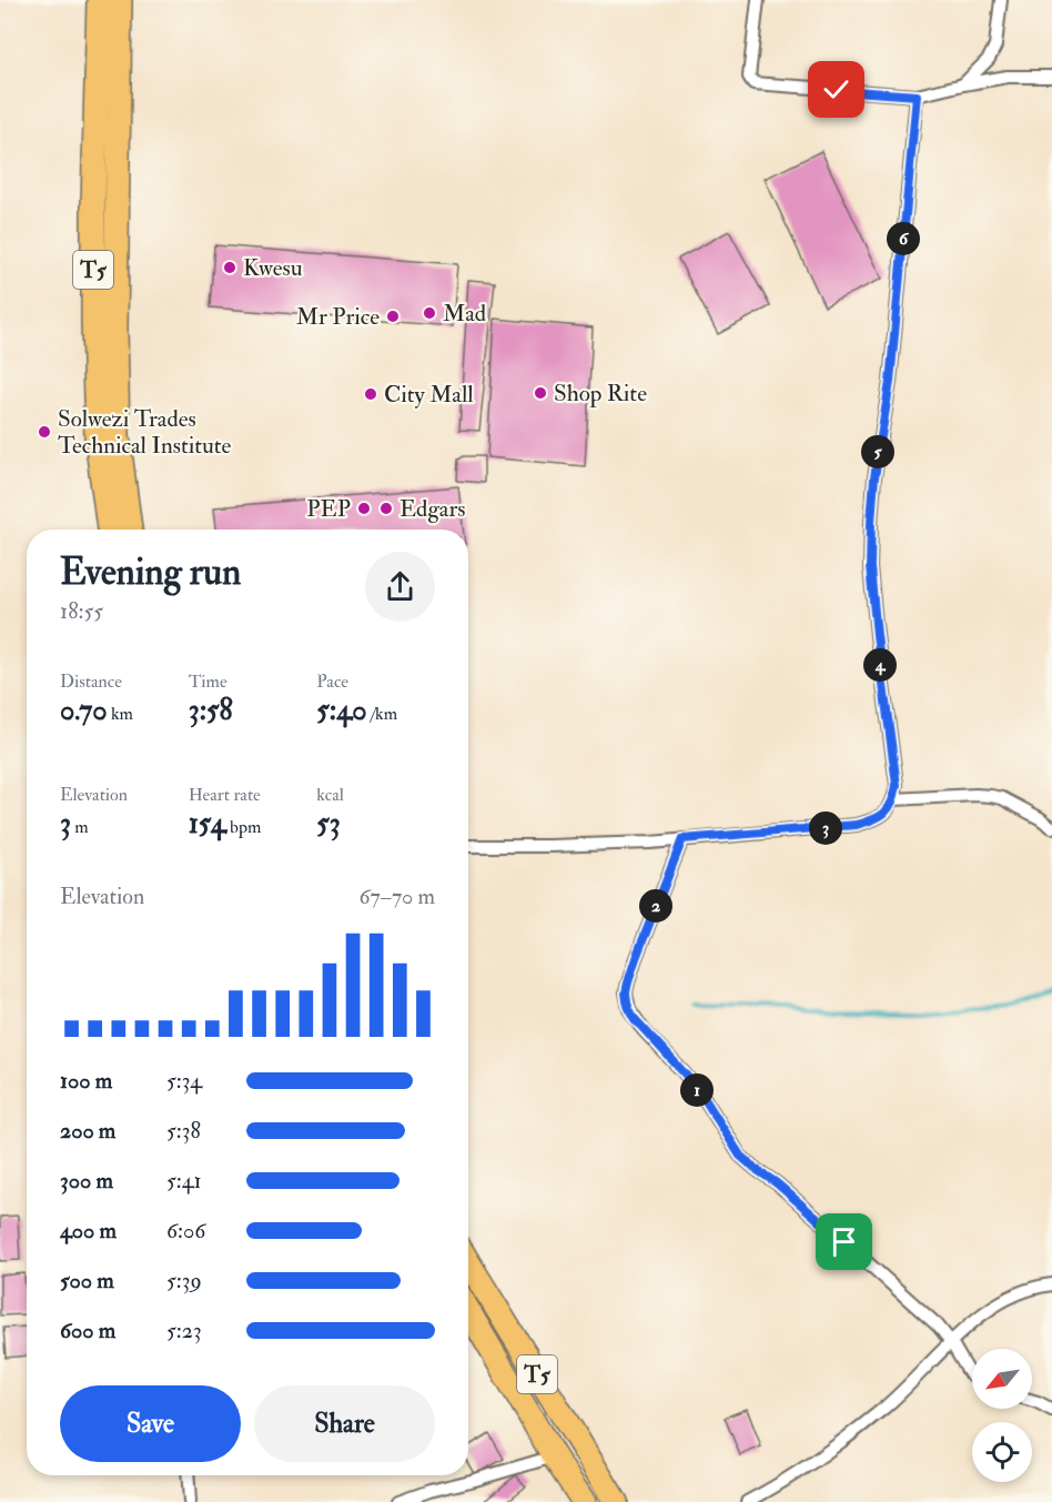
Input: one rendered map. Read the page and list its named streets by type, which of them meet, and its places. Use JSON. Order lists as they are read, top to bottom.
{
  "streets": {
    "highway": ["T5"]
  },
  "places": [
    "Kwesu",
    "Mad",
    "Mr Price",
    "Shop Rite",
    "City Mall",
    "Solwezi Trades Technical Institute",
    "PEP",
    "Edgars"
  ],
  "north": "bottom left",
  "page": {
    "pins": [
      "6",
      "5",
      "4",
      "3",
      "2",
      "1"
    ],
    "heading": ["Evening run", "18:55"],
    "stats": [
      ["Distance", "0.70 km"],
      ["Time", "3:58"],
      ["Pace", "5:40 /km"],
      ["Elevation", "3 m"],
      ["Heart rate", "154 bpm"],
      ["kcal", "53"]
    ],
    "chart": ["Elevation", "67–70 m"],
    "list": [
      {
        "name": "100 m",
        "note": "5:34"
      },
      {
        "name": "200 m",
        "note": "5:38"
      },
      {
        "name": "300 m",
        "note": "5:41"
      },
      {
        "name": "400 m",
        "note": "6:06"
      },
      {
        "name": "500 m",
        "note": "5:39"
      },
      {
        "name": "600 m",
        "note": "5:23"
      }
    ],
    "buttons": ["Save", "Share"]
  }
}
